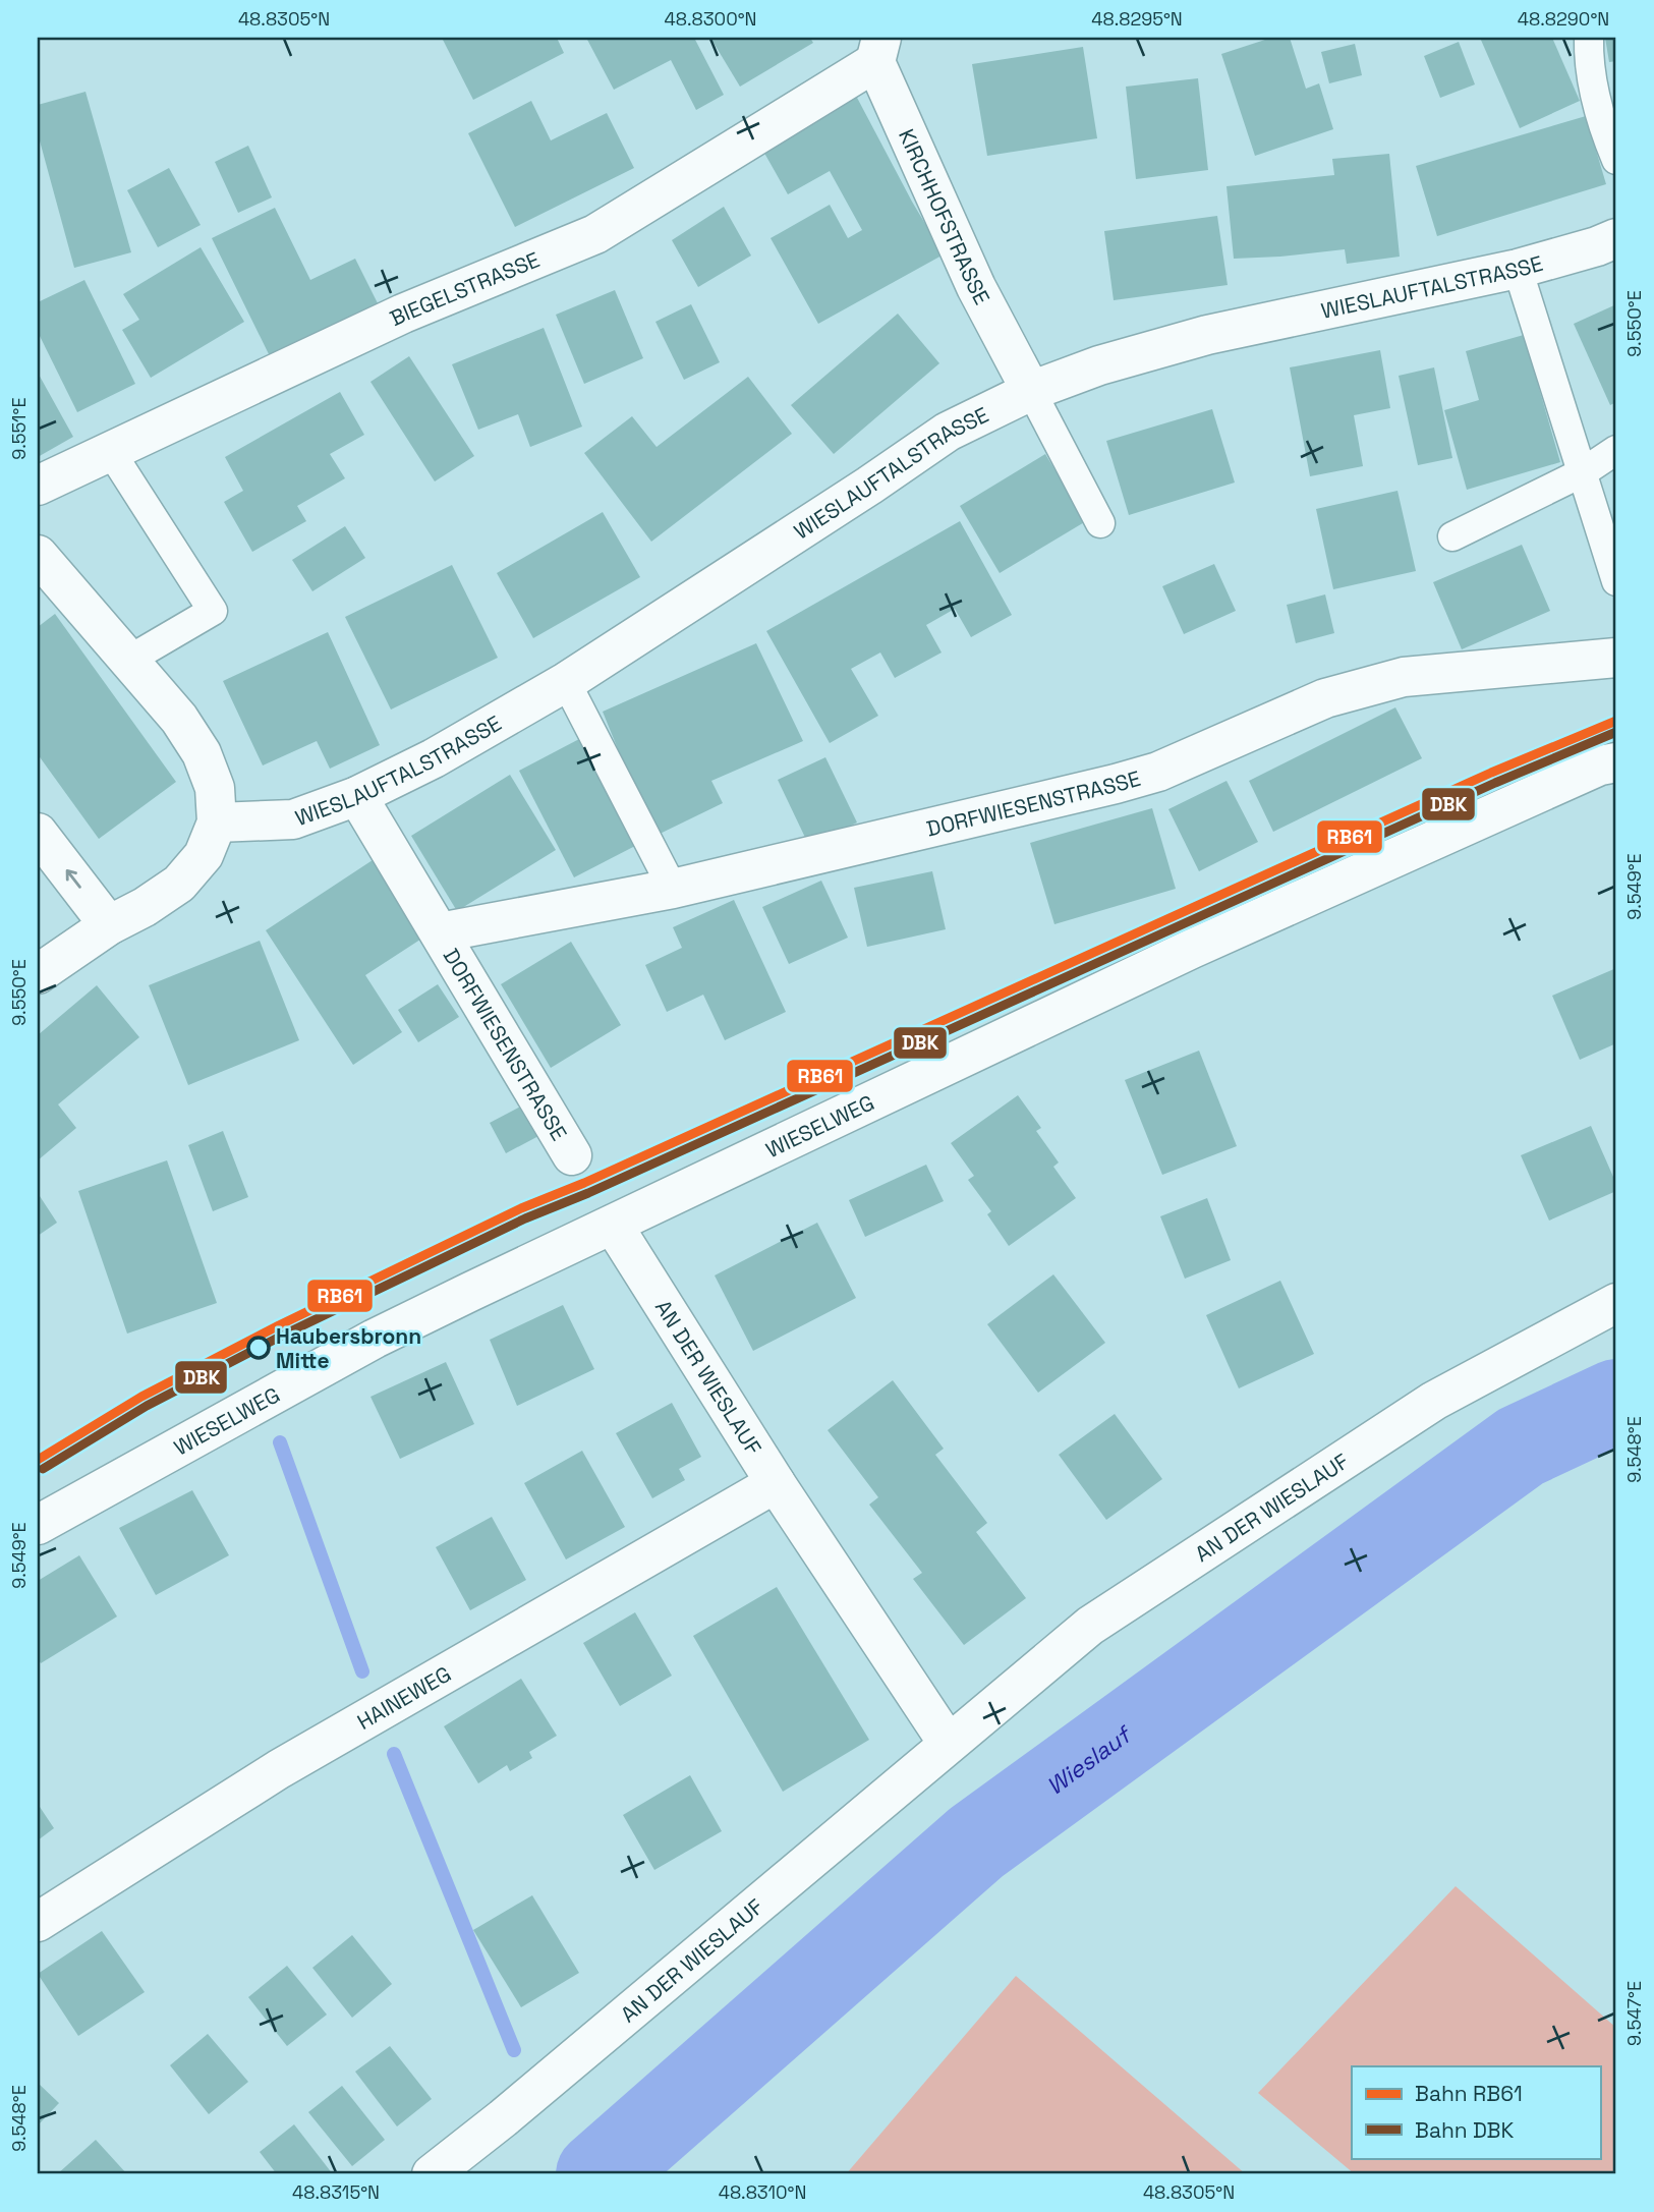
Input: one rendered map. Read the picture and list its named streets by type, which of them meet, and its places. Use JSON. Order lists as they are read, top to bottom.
{
  "streets": {
    "street": [
      "KIRCHHOFSTRASSE",
      "WIESLAUFTALSTRASSE",
      "BIEGELSTRASSE",
      "DORFWIESENSTRASSE",
      "WIESELWEG",
      "AN DER WIESLAUF",
      "HAINEWEG"
    ]
  },
  "crossings": [
    ["KIRCHHOFSTRASSE", "WIESLAUFTALSTRASSE"],
    ["KIRCHHOFSTRASSE", "BIEGELSTRASSE"],
    ["WIESLAUFTALSTRASSE", "DORFWIESENSTRASSE"],
    ["WIESELWEG", "AN DER WIESLAUF"],
    ["AN DER WIESLAUF", "HAINEWEG"]
  ],
  "water": ["Wieslauf"],
  "places": ["Haubersbronn Mitte"],
  "lines": ["rail line RB61", "rail line DBK"],
  "legend": ["Bahn RB61", "Bahn DBK"],
  "coordinates": [
    "48.8305°N",
    "48.8300°N",
    "48.8295°N",
    "48.8290°N",
    "9.550°E",
    "9.551°E",
    "9.549°E",
    "9.548°E",
    "9.547°E",
    "48.8315°N",
    "48.8310°N"
  ]
}
